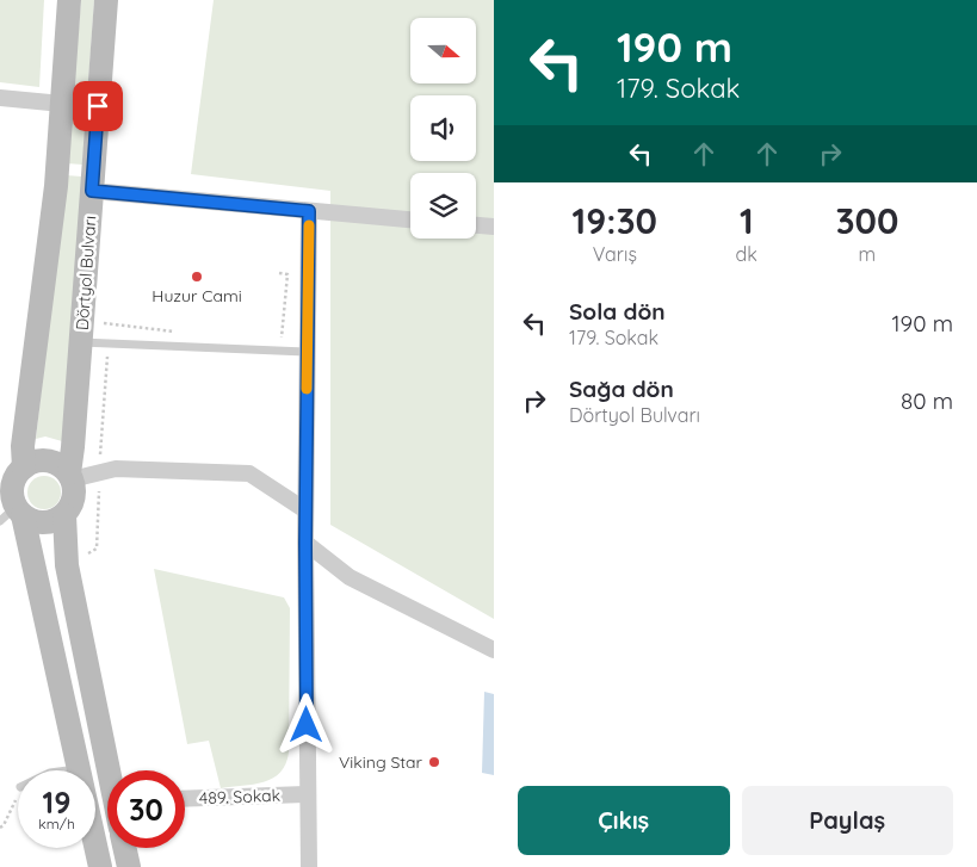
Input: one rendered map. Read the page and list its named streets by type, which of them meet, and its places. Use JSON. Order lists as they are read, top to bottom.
{
  "streets": {
    "main road": ["Dörtyol Bulvarı"],
    "street": ["489. Sokak"]
  },
  "places": ["Huzur Cami", "Viking Star"],
  "north": "right",
  "page": {
    "turn": ["190 m", "179. Sokak"],
    "eta": [
      "19:30",
      "Varış",
      "1",
      "dk",
      "300",
      "m"
    ],
    "list": [
      {
        "name": "Sola dön",
        "note": "179. Sokak",
        "value": "190 m"
      },
      {
        "name": "Sağa dön",
        "note": "Dörtyol Bulvarı",
        "value": "80 m"
      }
    ],
    "speed": "19 km/h",
    "limit": "30",
    "buttons": ["Çıkış", "Paylaş"]
  }
}
